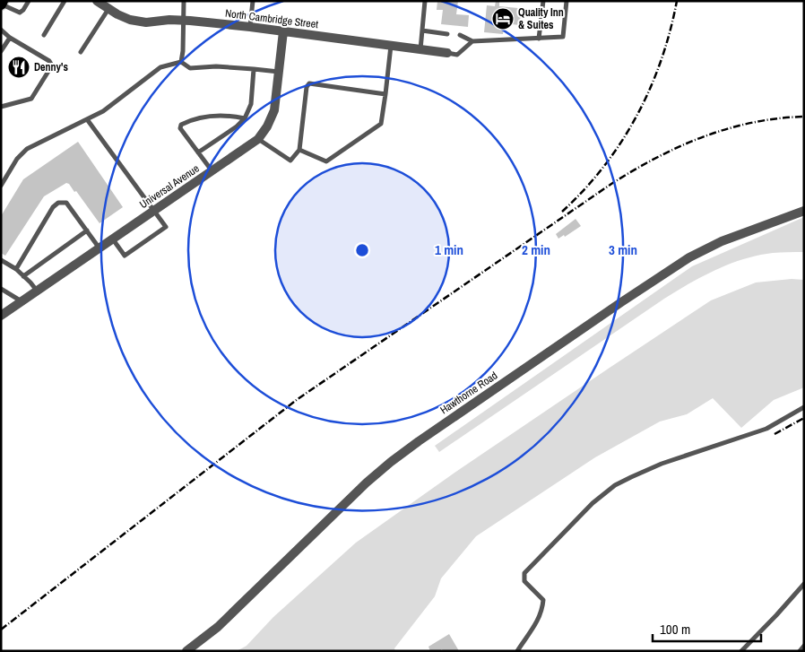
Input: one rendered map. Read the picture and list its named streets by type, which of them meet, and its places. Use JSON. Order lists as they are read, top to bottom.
{
  "streets": {
    "street": ["North Cambridge Street", "Universal Avenue", "Hawthorne Road"]
  },
  "crossings": [
    ["North Cambridge Street", "Universal Avenue"]
  ],
  "places": {
    "hotel": ["Quality Inn & Suites"],
    "restaurant": ["Denny's"]
  },
  "scale_bar": "100 m",
  "rings": ["1 min", "2 min", "3 min"]
}
